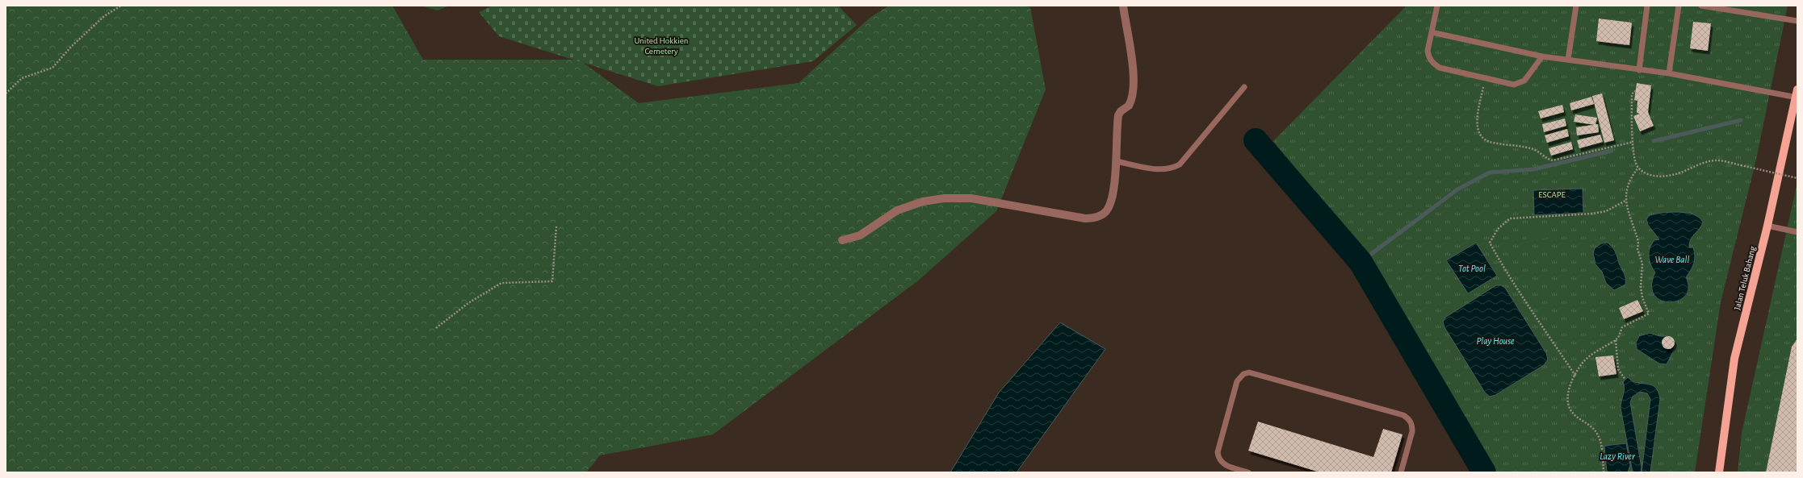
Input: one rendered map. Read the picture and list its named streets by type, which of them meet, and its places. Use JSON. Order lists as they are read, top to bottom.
{
  "streets": {
    "main road": ["Jalan Teluk Bahang"]
  },
  "water": [
    "Wave Ball",
    "Tot Pool",
    "Play House",
    "Lazy River"
  ],
  "parks": ["United Hokkien Cemetery", "ESCAPE"]
}
